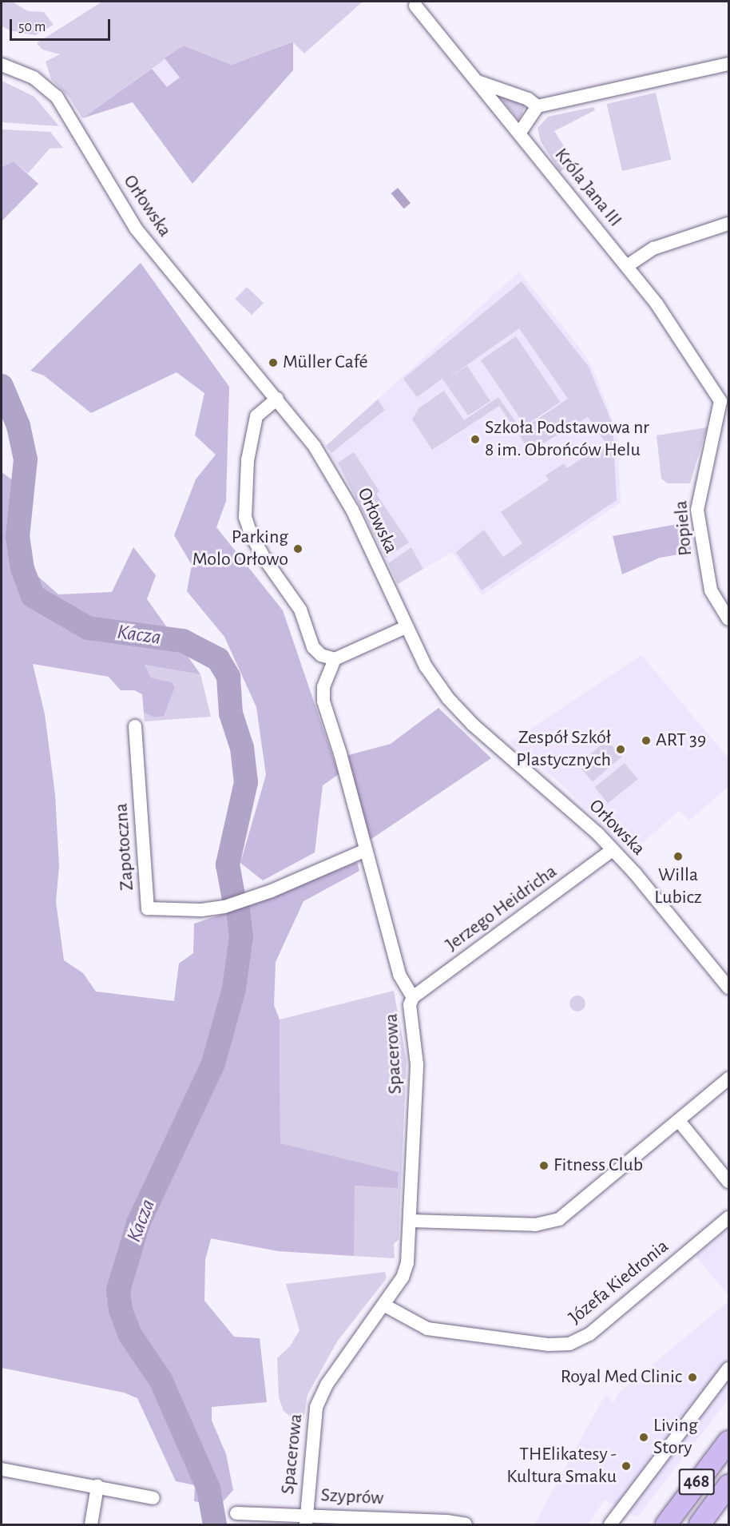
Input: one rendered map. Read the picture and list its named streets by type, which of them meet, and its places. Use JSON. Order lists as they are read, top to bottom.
{
  "streets": {
    "main road": ["468"],
    "street": [
      "Króla Jana III",
      "Orłowska",
      "Popiela",
      "Zapotoczna",
      "Jerzego Heidricha",
      "Spacerowa",
      "Józefa Kiedronia",
      "Szyprów"
    ]
  },
  "crossings": [
    ["Króla Jana III", "Popiela"],
    ["Orłowska", "Jerzego Heidricha"],
    ["Zapotoczna", "Spacerowa"],
    ["Jerzego Heidricha", "Spacerowa"],
    ["Spacerowa", "Józefa Kiedronia"],
    ["Spacerowa", "Szyprów"]
  ],
  "water": ["Kacza"],
  "places": [
    "Müller Café",
    "Szkoła Podstawowa nr 8 im. Obrońców Helu",
    "Parking Molo Orłowo",
    "ART 39",
    "Zespół Szkół Plastycznych",
    "Willa Lubicz",
    "Fitness Club",
    "Royal Med Clinic",
    "Living Story",
    "THElikatesy - Kultura Smaku"
  ],
  "scale_bar": "50 m"
}
